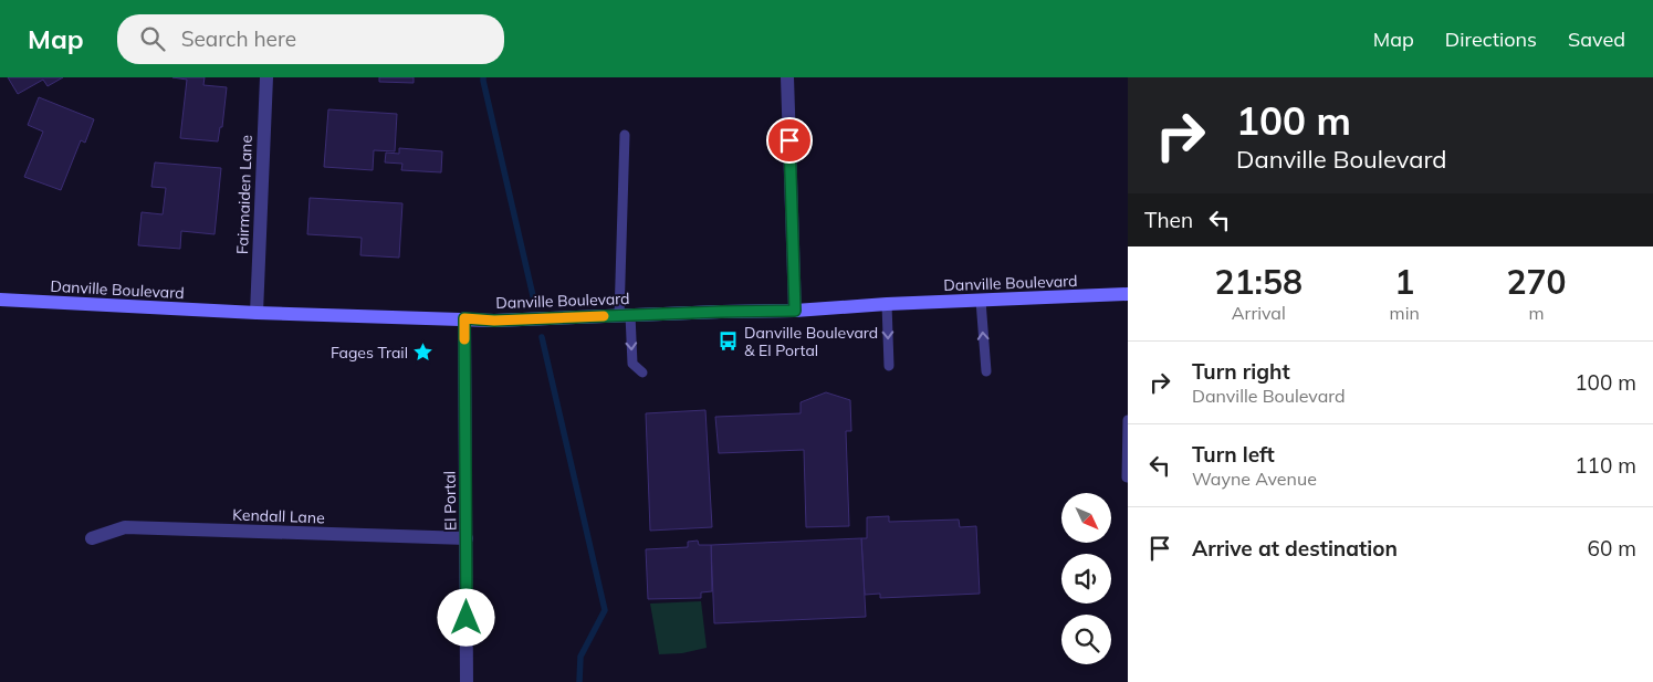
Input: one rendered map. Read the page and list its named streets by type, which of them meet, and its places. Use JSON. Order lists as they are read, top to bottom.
{
  "streets": {
    "main road": ["Danville Boulevard"],
    "street": ["Fairmaiden Lane", "El Portal", "Kendall Lane"]
  },
  "crossings": [
    ["Fairmaiden Lane", "Danville Boulevard"],
    ["Danville Boulevard", "El Portal"],
    ["El Portal", "Kendall Lane"]
  ],
  "places": {
    "bus stop": ["Danville Boulevard & El Portal"],
    "place": ["Fages Trail"]
  },
  "north": "bottom right",
  "page": {
    "header": "Map",
    "search": "Search here",
    "nav": ["Map", "Directions", "Saved"],
    "turn": ["100 m", "Danville Boulevard"],
    "then": "Then",
    "eta": [
      "21:58",
      "Arrival",
      "1",
      "min",
      "270",
      "m"
    ],
    "list": [
      {
        "name": "Turn right",
        "note": "Danville Boulevard",
        "value": "100 m"
      },
      {
        "name": "Turn left",
        "note": "Wayne Avenue",
        "value": "110 m"
      },
      {
        "name": "Arrive at destination",
        "value": "60 m"
      }
    ]
  }
}
